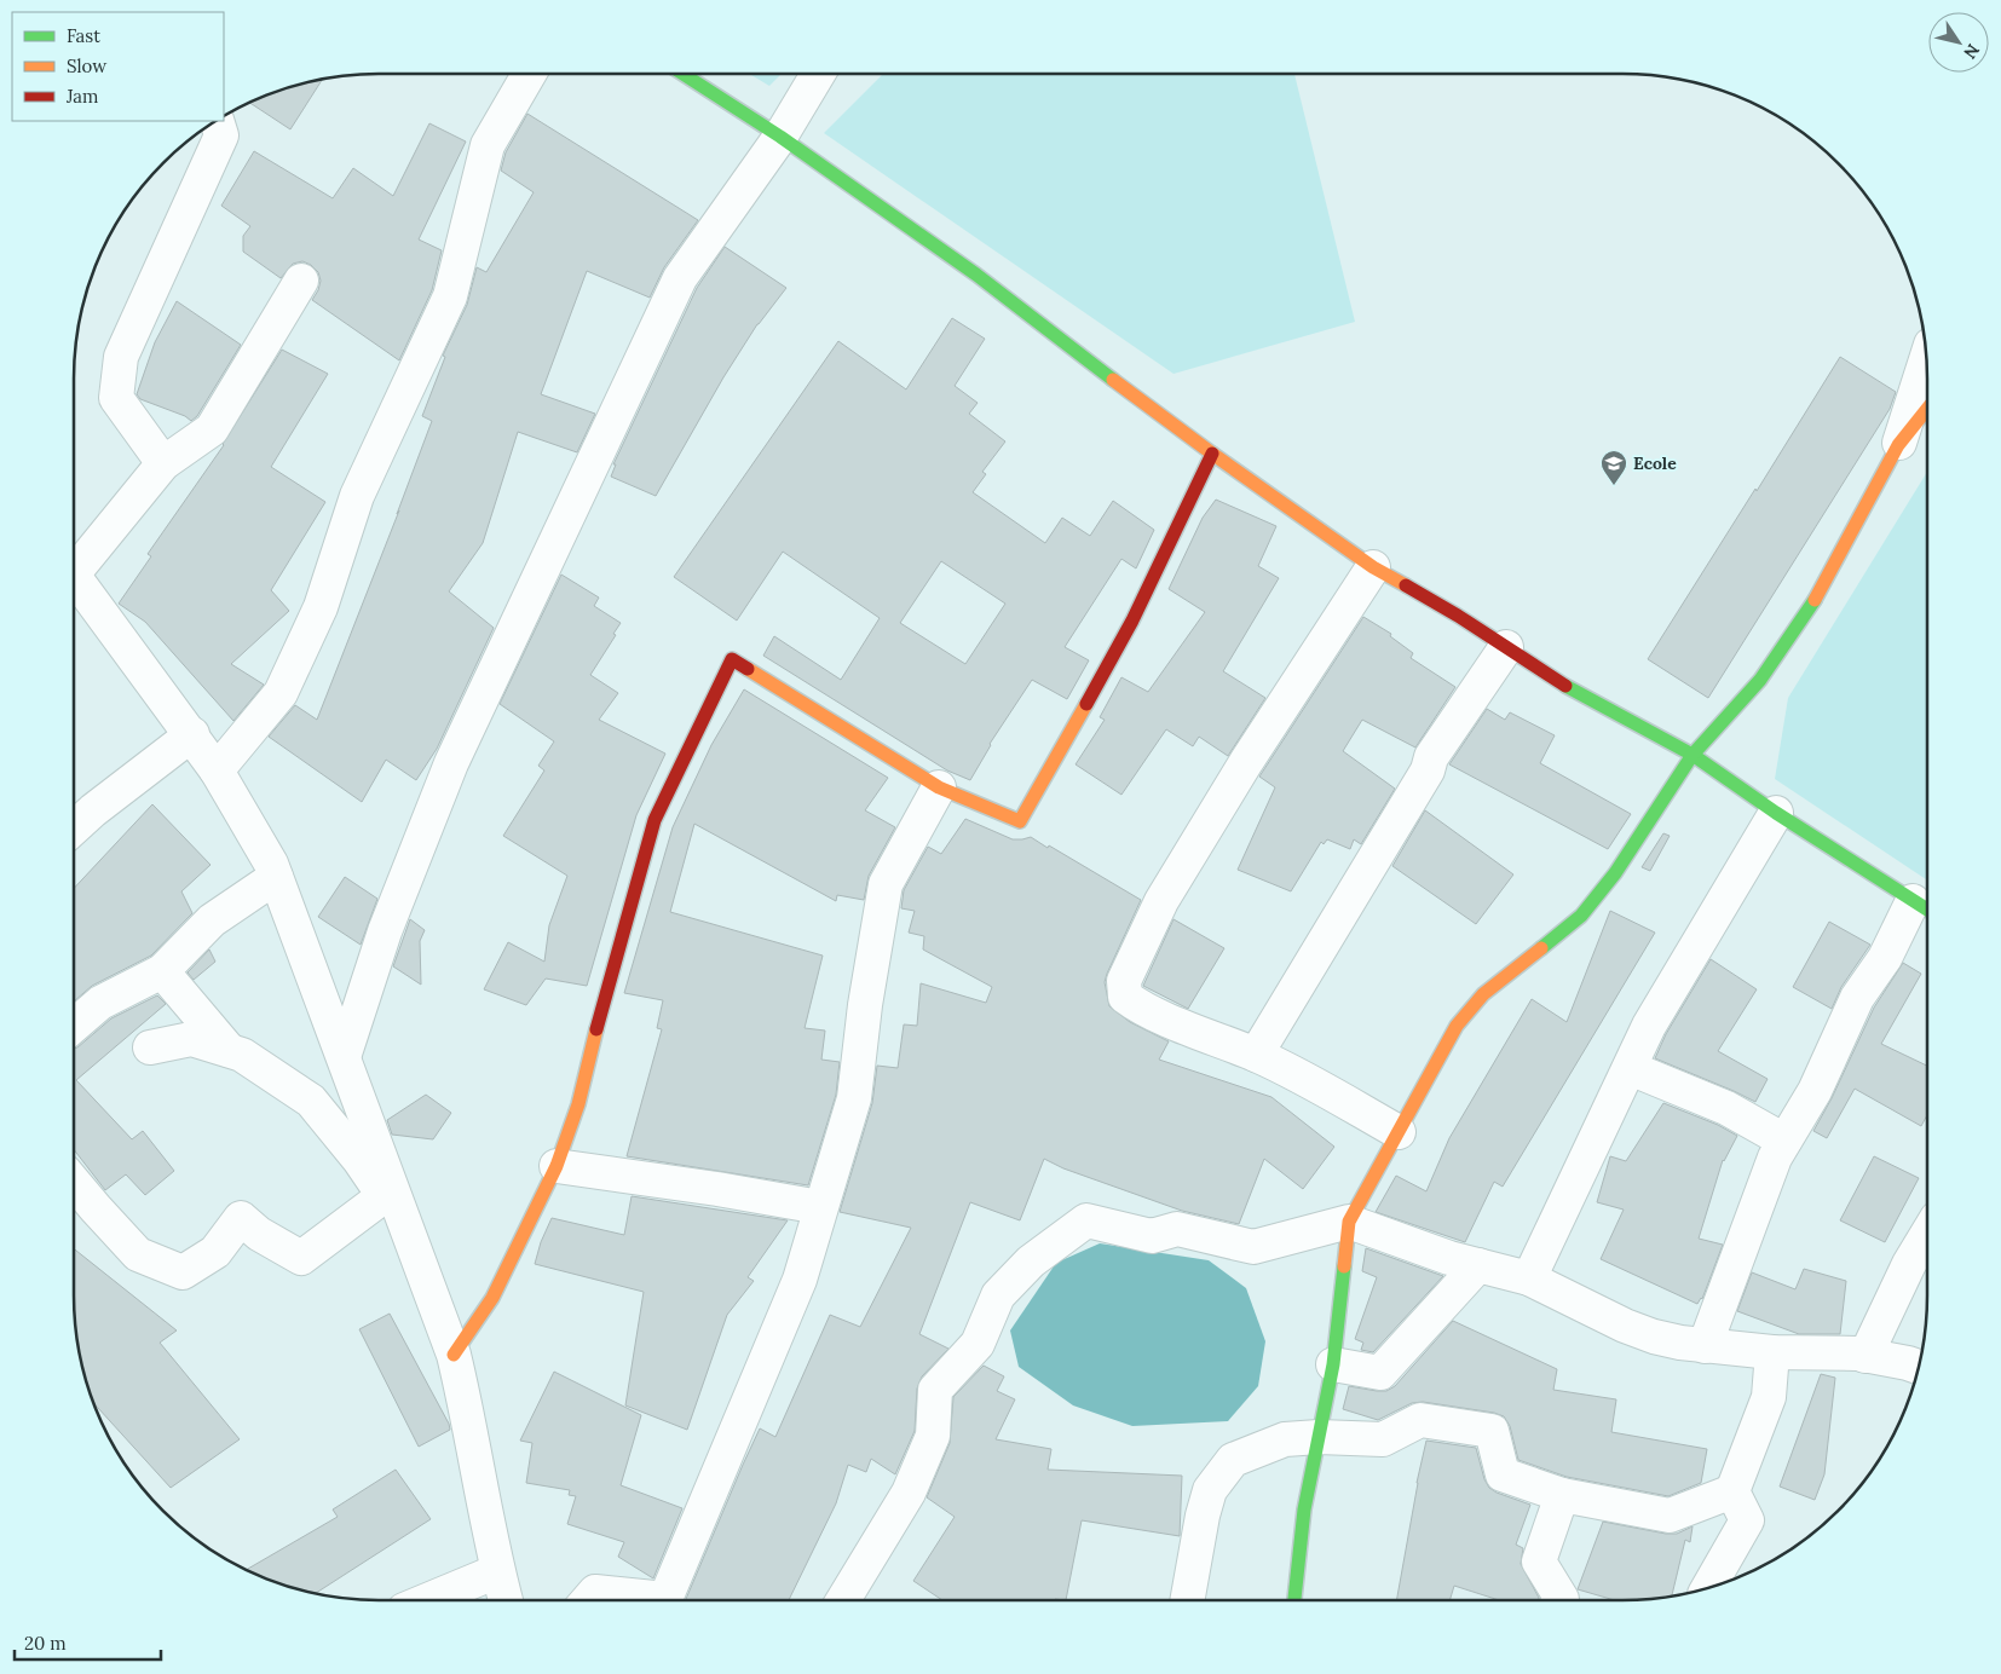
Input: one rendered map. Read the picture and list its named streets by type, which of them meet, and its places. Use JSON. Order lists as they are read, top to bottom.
{
  "places": {
    "school or university": ["Ecole"]
  },
  "legend": ["Fast", "Slow", "Jam"],
  "scale_bar": "20 m",
  "north": "bottom right"
}
